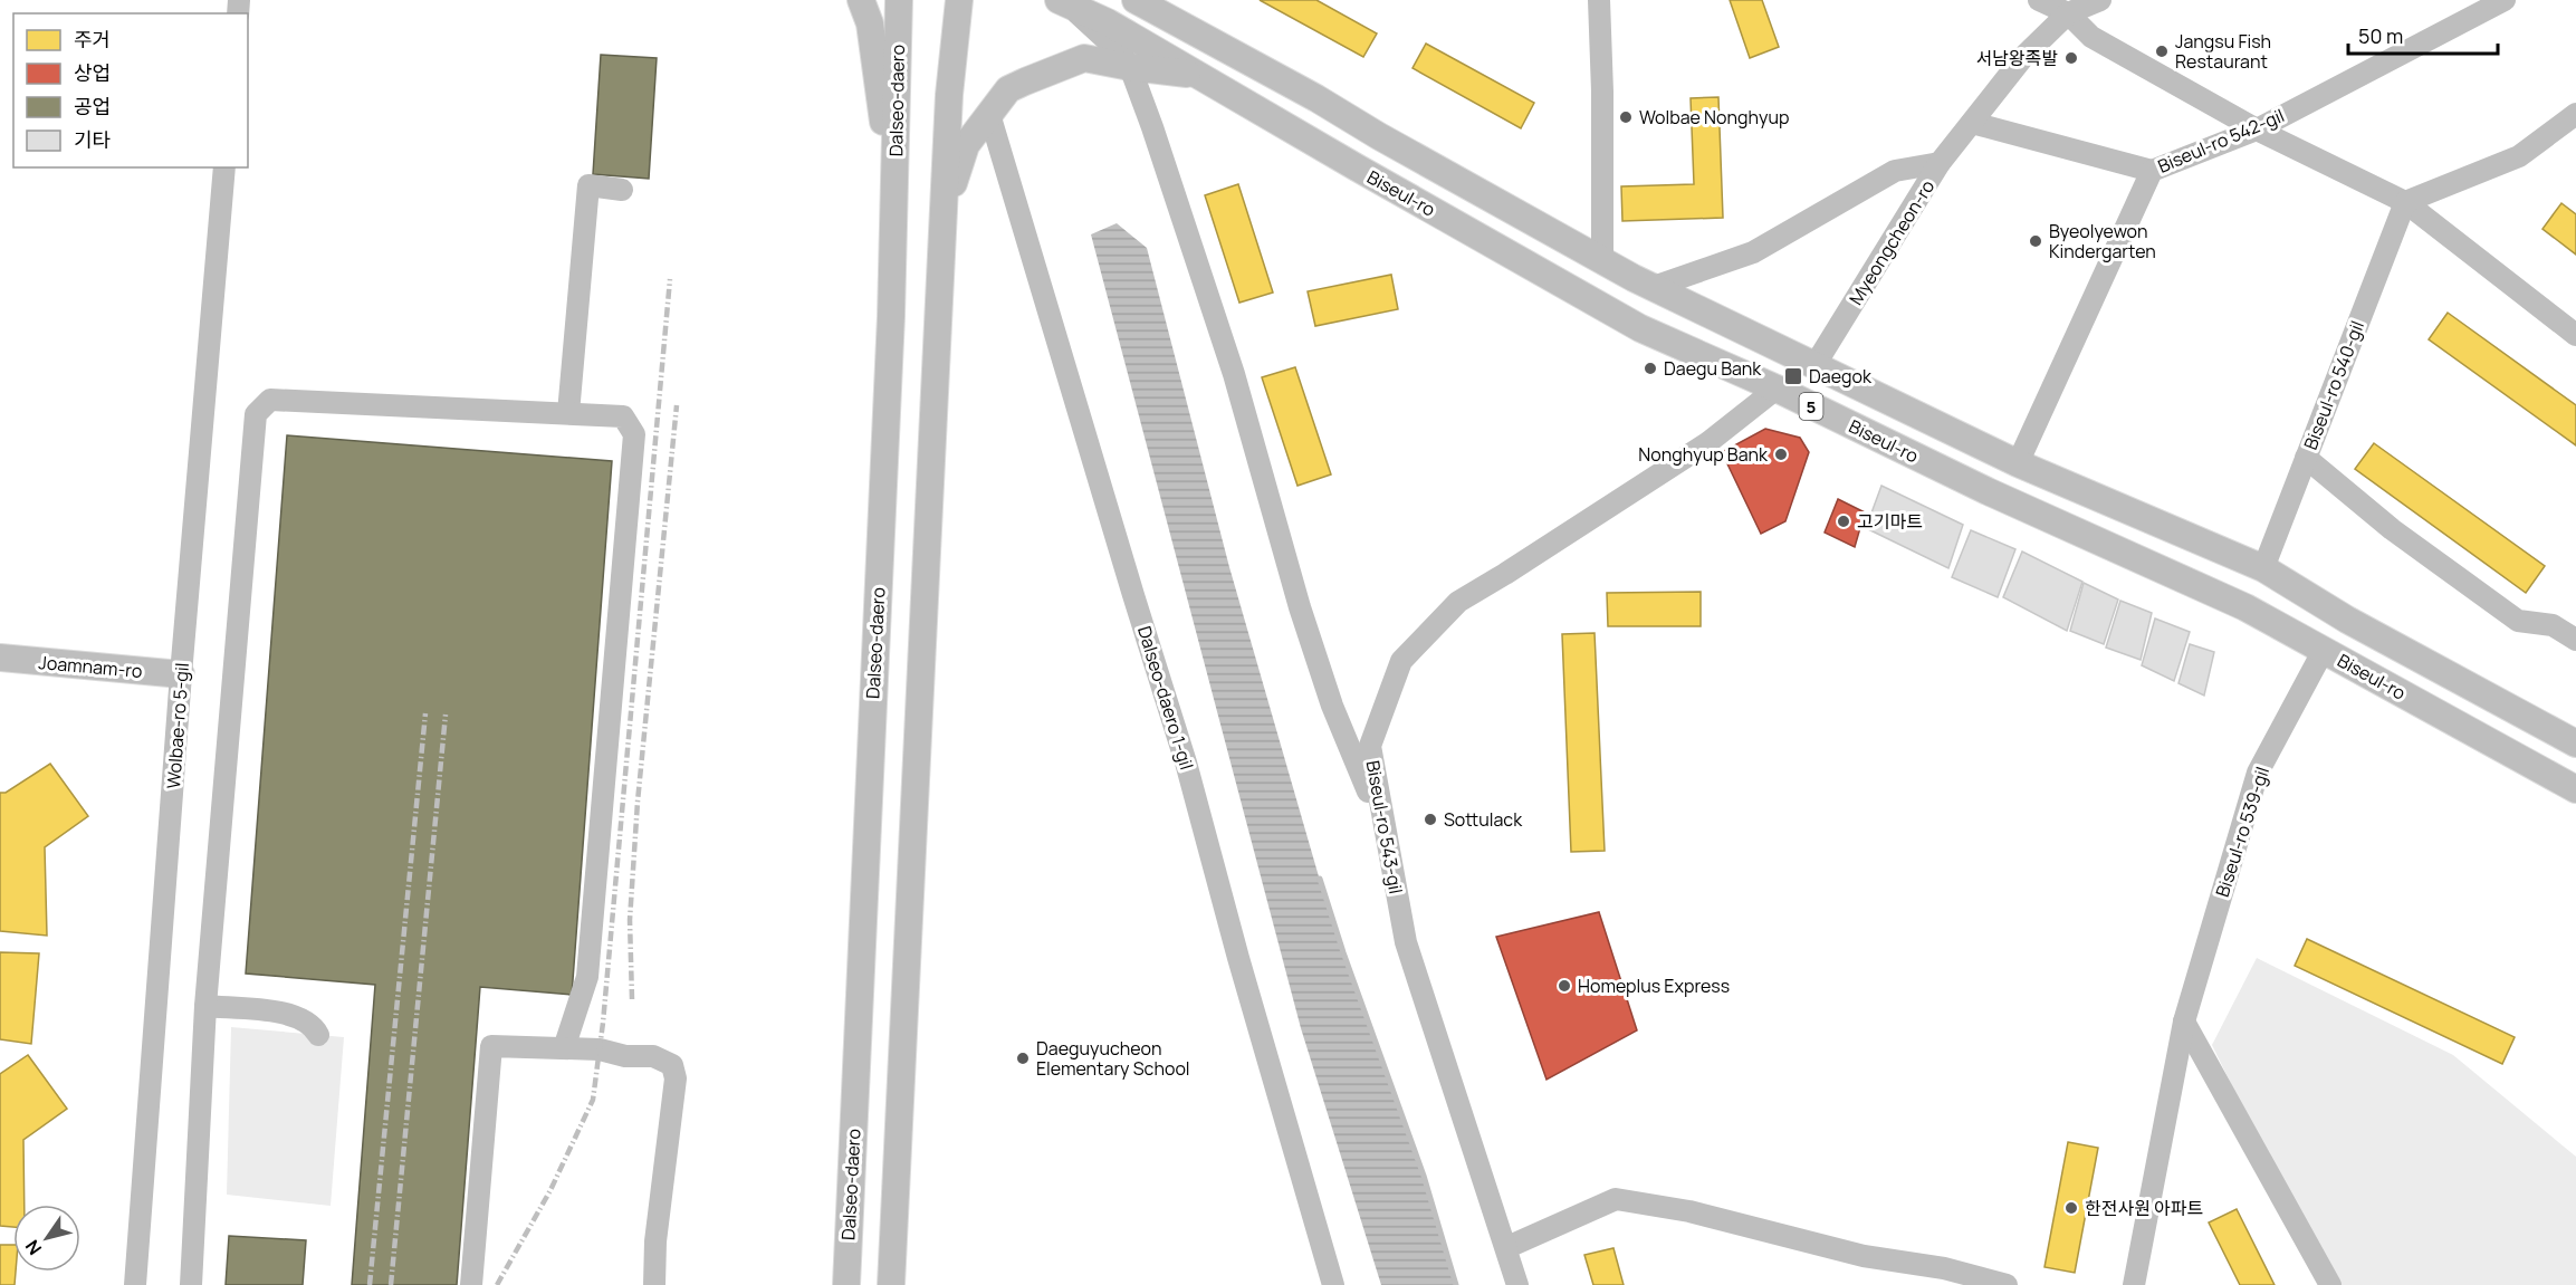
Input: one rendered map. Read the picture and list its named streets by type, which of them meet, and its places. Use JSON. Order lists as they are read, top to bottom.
{
  "streets": {
    "main road": [
      "Dalseo-daero",
      "Biseul-ro",
      "5",
      "Joamnam-ro"
    ],
    "street": [
      "Biseul-ro 542-gil",
      "Myeongcheon-ro",
      "Biseul-ro 540-gil",
      "Dalseo-daero 1-gil",
      "Wolbae-ro 5-gil",
      "Biseul-ro 543-gil",
      "Biseul-ro 539-gil"
    ]
  },
  "crossings": [
    ["Biseul-ro 542-gil", "Biseul-ro"],
    ["Biseul-ro", "Myeongcheon-ro"],
    ["Biseul-ro", "Biseul-ro 540-gil"],
    ["Biseul-ro", "Biseul-ro 543-gil"],
    ["Biseul-ro", "Biseul-ro 539-gil"],
    ["Joamnam-ro", "Wolbae-ro 5-gil"]
  ],
  "places": {
    "other": [
      "Jangsu Fish Restaurant",
      "서남왕족발",
      "Wolbae Nonghyup",
      "Byeolyewon Kindergarten",
      "Daegu Bank",
      "Nonghyup Bank",
      "고기마트",
      "Sottulack",
      "Homeplus Express",
      "Daeguyucheon Elementary School",
      "한전사원 아파트"
    ],
    "transit": ["Daegok"]
  },
  "legend": [
    "주거",
    "상업",
    "공업",
    "기타"
  ],
  "scale_bar": "50 m",
  "north": "bottom left"
}
